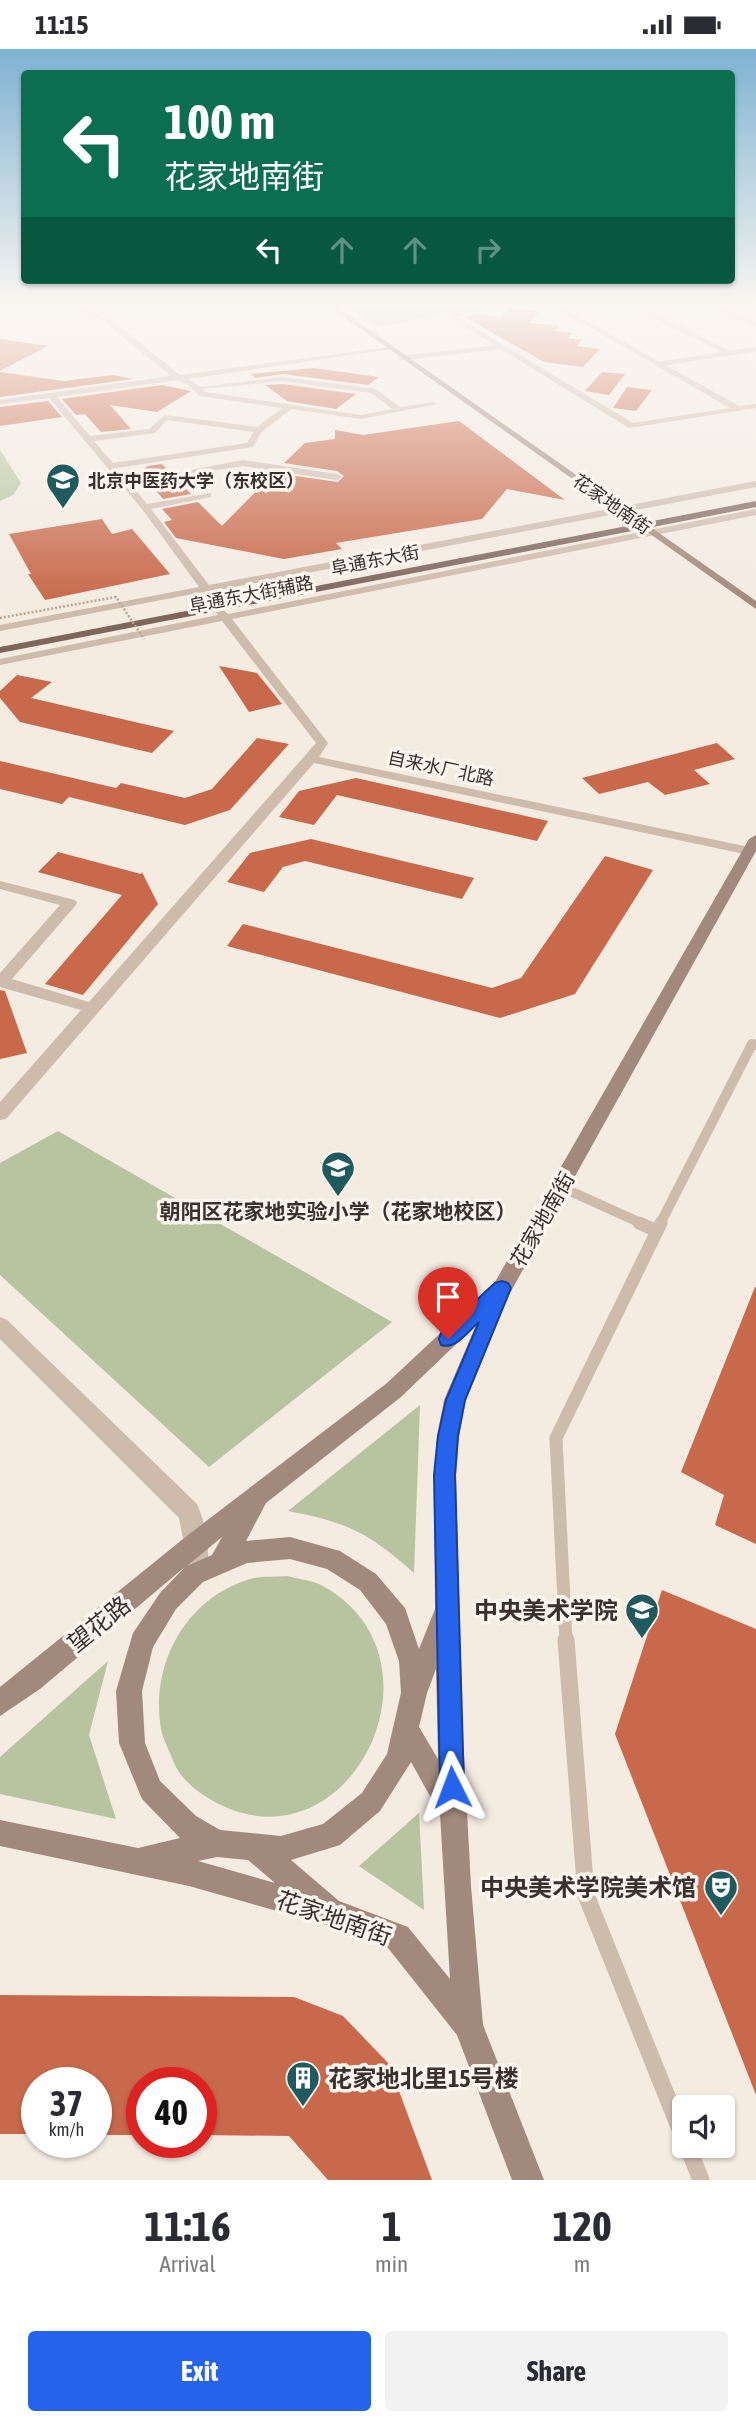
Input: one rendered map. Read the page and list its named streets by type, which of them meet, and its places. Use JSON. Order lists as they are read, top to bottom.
{
  "streets": {
    "main road": ["阜通东大街"],
    "street": [
      "花家地南街",
      "阜通东大街辅路",
      "自来水厂北路",
      "望花路"
    ]
  },
  "crossings": [
    ["花家地南街", "阜通东大街"],
    ["花家地南街", "阜通东大街辅路"],
    ["花家地南街", "自来水厂北路"],
    ["花家地南街", "望花路"],
    ["阜通东大街", "阜通东大街辅路"]
  ],
  "places": {
    "school or university": ["北京中医药大学（东校区）", "朝阳区花家地实验小学（花家地校区）", "中央美术学院"],
    "theatre": ["中央美术学院美术馆"],
    "building": ["花家地北里15号楼"]
  },
  "page": {
    "status": "11:15",
    "turn": ["100 m", "花家地南街"],
    "speed": "37 km/h",
    "limit": "40",
    "eta": [
      "11:16",
      "Arrival",
      "1",
      "min",
      "120",
      "m"
    ],
    "buttons": ["Exit", "Share"]
  }
}
